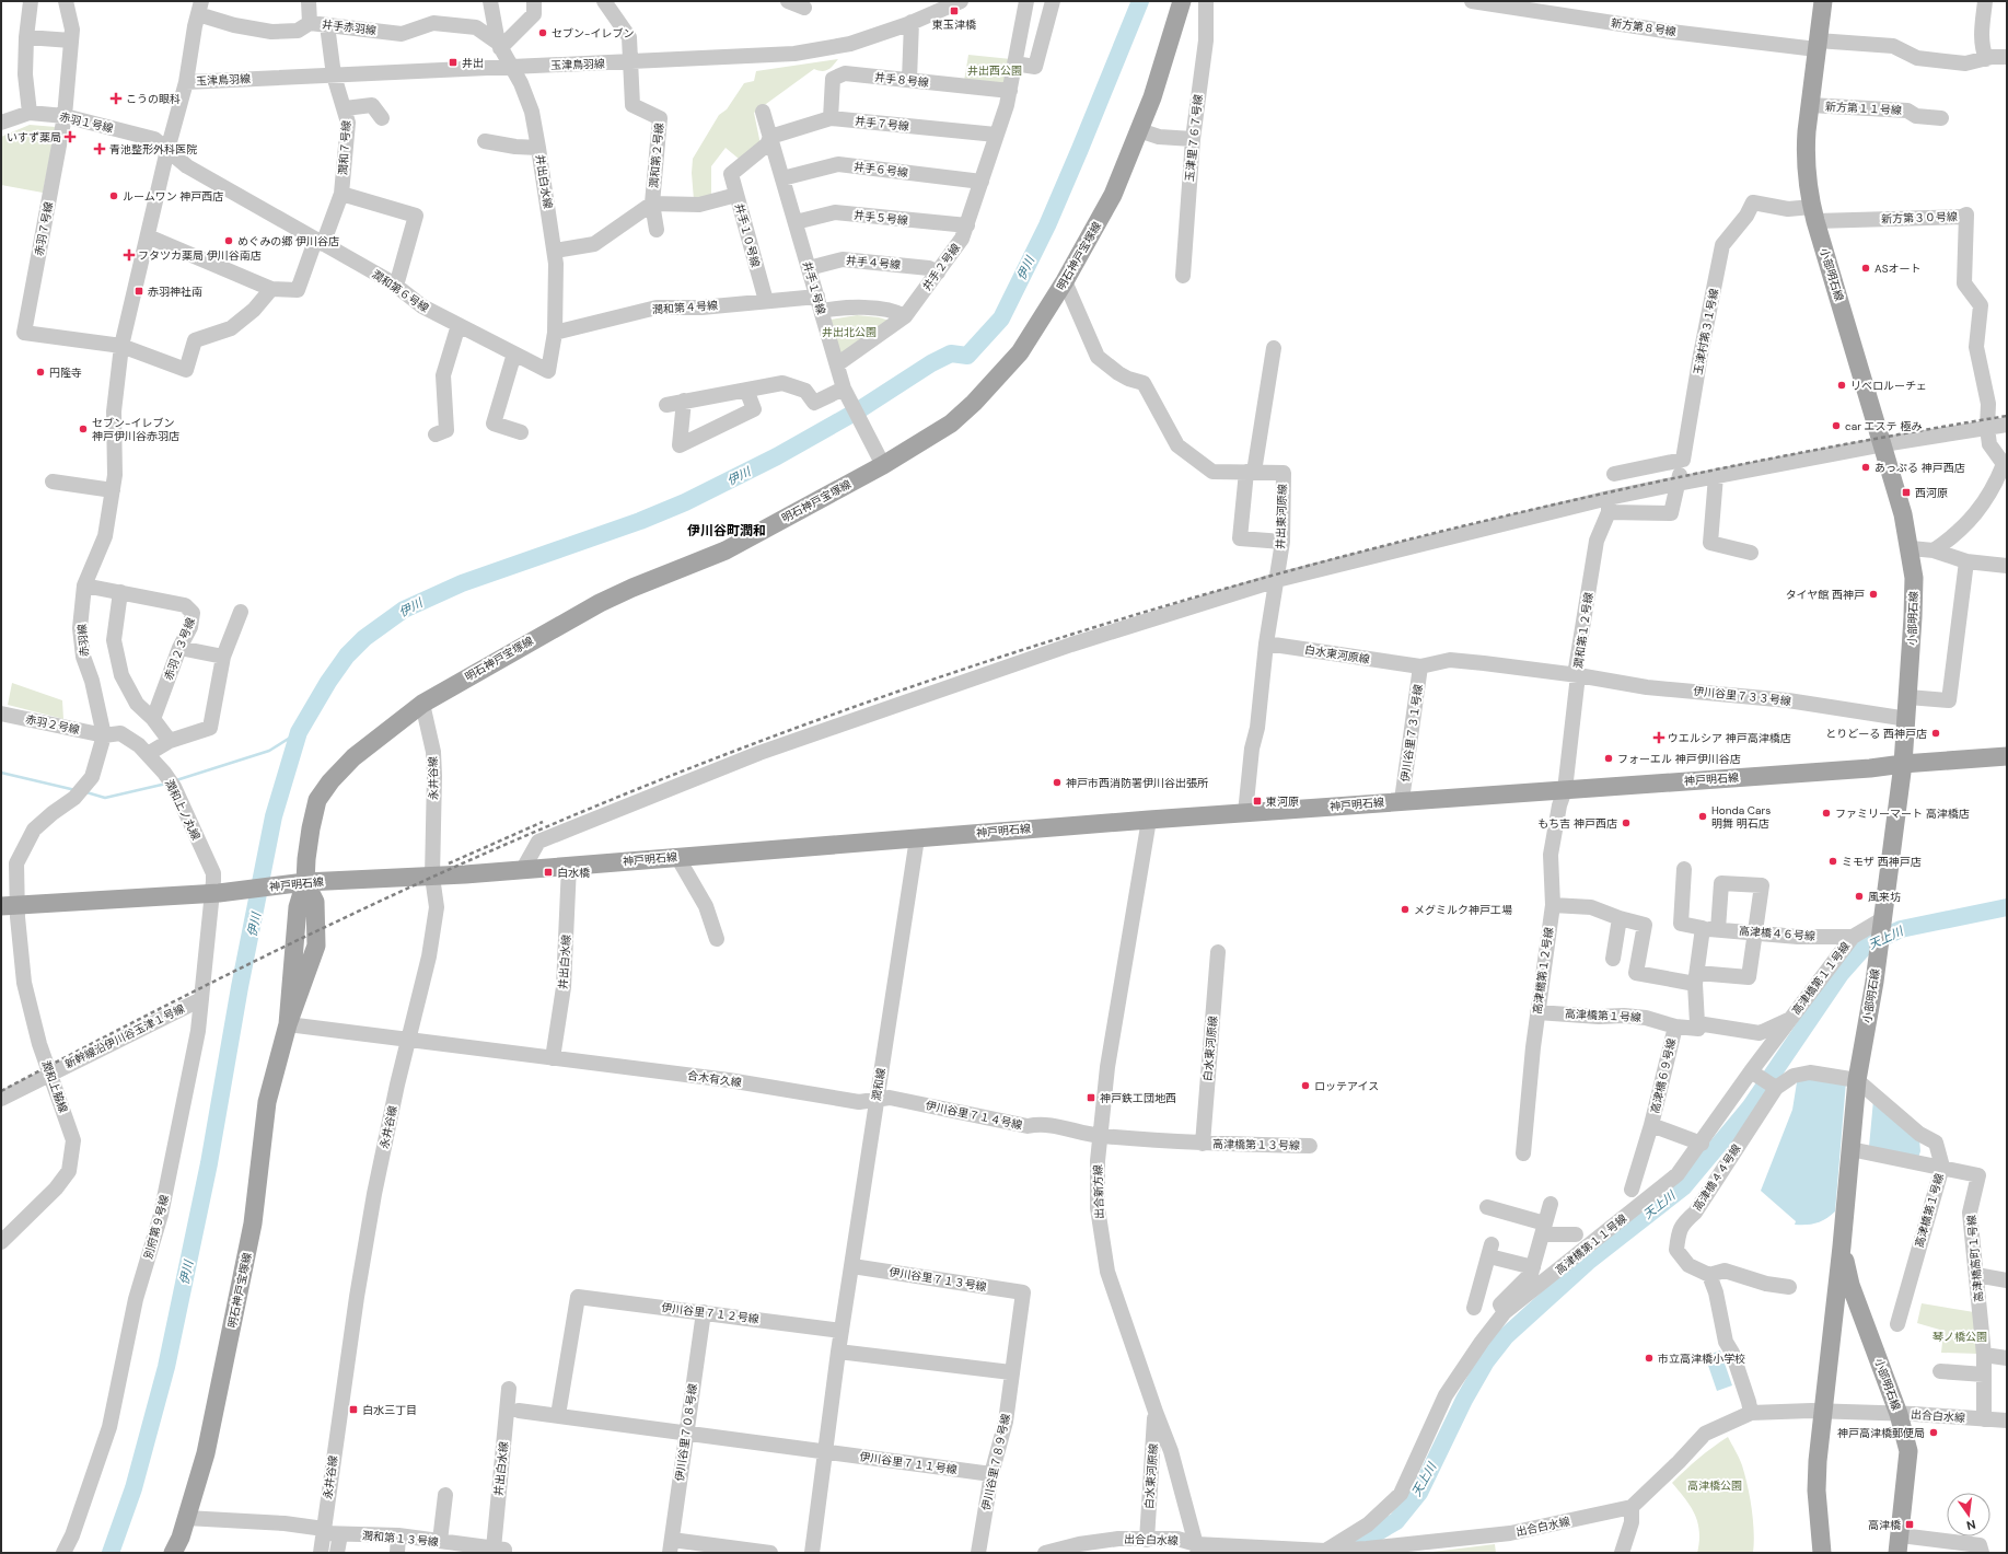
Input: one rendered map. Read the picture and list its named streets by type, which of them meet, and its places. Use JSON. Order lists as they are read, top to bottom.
{
  "streets": {
    "main road": ["明石神戸宝塚線", "小部明石線", "神戸明石線"],
    "street": [
      "井手赤羽線",
      "新方第８号線",
      "玉津鳥羽線",
      "井手８号線",
      "新方第１１号線",
      "赤羽１号線",
      "井手７号線",
      "玉津里７６７号線",
      "潤和７号線",
      "潤和第２号線",
      "井手６号線",
      "井出白水線",
      "井手５号線",
      "新方第３０号線",
      "赤羽７号線",
      "井手１０号線",
      "井手４号線",
      "井手２号線",
      "井手１号線",
      "潤和第６号線",
      "潤和第４号線",
      "玉津村第３１号線",
      "井出東河原線",
      "潤和第１２号線",
      "赤羽線",
      "赤羽２３号線",
      "白水東河原線",
      "伊川谷里７３３号線",
      "赤羽２号線",
      "伊川谷里７３１号線",
      "永井谷線",
      "潤和上ノ丸線",
      "高津橋４６号線",
      "高津橋第１２号線",
      "高津橋第１１号線",
      "高津橋第１号線",
      "新幹線沿伊川谷玉津１号線",
      "高津橋６９号線",
      "合木有久線",
      "潤和線",
      "潤和上脇線",
      "伊川谷里７１４号線",
      "高津橋第１３号線",
      "高津橋４４号線",
      "出合新方線",
      "別府第９号線",
      "高津橋高町１号線",
      "伊川谷里７１３号線",
      "伊川谷里７１２号線",
      "出合白水線",
      "伊川谷里７０８号線",
      "伊川谷里７８９号線",
      "伊川谷里７１１号線",
      "潤和第１３号線"
    ]
  },
  "crossings": [
    ["井手赤羽線", "潤和７号線"],
    ["井手赤羽線", "井出白水線"],
    ["新方第８号線", "小部明石線"],
    ["玉津鳥羽線", "潤和７号線"],
    ["玉津鳥羽線", "潤和第２号線"],
    ["玉津鳥羽線", "井出白水線"],
    ["玉津鳥羽線", "赤羽線"],
    ["井手８号線", "井手７号線"],
    ["井手８号線", "井手２号線"],
    ["新方第１１号線", "小部明石線"],
    ["赤羽１号線", "赤羽７号線"],
    ["赤羽１号線", "潤和第６号線"],
    ["赤羽１号線", "赤羽線"],
    ["井手７号線", "井手１０号線"],
    ["井手７号線", "井手２号線"],
    ["井手７号線", "井手１号線"],
    ["潤和７号線", "潤和第６号線"],
    ["井手６号線", "井手２号線"],
    ["井手６号線", "井手１号線"],
    ["井出白水線", "潤和第６号線"],
    ["井出白水線", "潤和第４号線"],
    ["井出白水線", "神戸明石線"],
    ["井出白水線", "合木有久線"],
    ["井出白水線", "潤和第１３号線"],
    ["井手５号線", "井手２号線"],
    ["井手５号線", "井手１号線"],
    ["新方第３０号線", "小部明石線"],
    ["新方第３０号線", "玉津村第３１号線"],
    ["赤羽７号線", "赤羽線"],
    ["井手１０号線", "井手１号線"],
    ["井手１０号線", "潤和第４号線"],
    ["明石神戸宝塚線", "井手１号線"],
    ["明石神戸宝塚線", "井出東河原線"],
    ["明石神戸宝塚線", "永井谷線"],
    ["明石神戸宝塚線", "神戸明石線"],
    ["明石神戸宝塚線", "合木有久線"],
    ["明石神戸宝塚線", "潤和第１３号線"],
    ["井手４号線", "井手２号線"],
    ["井手４号線", "井手１号線"],
    ["井手２号線", "井手１号線"],
    ["小部明石線", "玉津村第３１号線"],
    ["小部明石線", "伊川谷里７３３号線"],
    ["小部明石線", "神戸明石線"],
    ["小部明石線", "高津橋第１１号線"],
    ["小部明石線", "高津橋第１号線"],
    ["小部明石線", "高津橋４４号線"],
    ["小部明石線", "高津橋高町１号線"],
    ["小部明石線", "出合白水線"],
    ["潤和第６号線", "赤羽線"],
    ["井出東河原線", "白水東河原線"],
    ["潤和第１２号線", "白水東河原線"],
    ["潤和第１２号線", "伊川谷里７３３号線"],
    ["潤和第１２号線", "神戸明石線"],
    ["潤和第１２号線", "高津橋第１２号線"],
    ["赤羽線", "赤羽２３号線"],
    ["赤羽線", "赤羽２号線"],
    ["赤羽線", "神戸明石線"],
    ["赤羽線", "潤和上ノ丸線"],
    ["赤羽線", "潤和上脇線"],
    ["白水東河原線", "伊川谷里７３３号線"],
    ["白水東河原線", "伊川谷里７３１号線"],
    ["白水東河原線", "伊川谷里７１４号線"],
    ["白水東河原線", "高津橋第１３号線"],
    ["白水東河原線", "出合新方線"],
    ["白水東河原線", "出合白水線"],
    ["赤羽２号線", "潤和上ノ丸線"],
    ["伊川谷里７３１号線", "神戸明石線"],
    ["永井谷線", "神戸明石線"],
    ["永井谷線", "合木有久線"],
    ["永井谷線", "潤和第１３号線"],
    ["神戸明石線", "潤和上ノ丸線"],
    ["神戸明石線", "高津橋第１２号線"],
    ["神戸明石線", "潤和線"],
    ["神戸明石線", "潤和上脇線"],
    ["神戸明石線", "出合新方線"],
    ["神戸明石線", "別府第９号線"],
    ["潤和上ノ丸線", "別府第９号線"],
    ["高津橋４６号線", "高津橋第１１号線"],
    ["高津橋第１２号線", "高津橋第１号線"],
    ["高津橋第１１号線", "高津橋第１号線"],
    ["高津橋第１１号線", "出合白水線"],
    ["高津橋第１号線", "高津橋６９号線"],
    ["高津橋第１号線", "高津橋４４号線"],
    ["高津橋第１号線", "高津橋高町１号線"],
    ["新幹線沿伊川谷玉津１号線", "潤和上脇線"],
    ["新幹線沿伊川谷玉津１号線", "別府第９号線"],
    ["合木有久線", "潤和線"],
    ["合木有久線", "伊川谷里７１４号線"],
    ["潤和線", "伊川谷里７１４号線"],
    ["潤和線", "伊川谷里７１３号線"],
    ["潤和線", "伊川谷里７１２号線"],
    ["潤和線", "伊川谷里７１１号線"],
    ["伊川谷里７１４号線", "高津橋第１３号線"],
    ["伊川谷里７１４号線", "出合新方線"],
    ["出合新方線", "出合白水線"],
    ["高津橋高町１号線", "出合白水線"],
    ["伊川谷里７１３号線", "伊川谷里７８９号線"],
    ["伊川谷里７１２号線", "伊川谷里７０８号線"],
    ["伊川谷里７１２号線", "伊川谷里７１１号線"],
    ["伊川谷里７０８号線", "伊川谷里７１１号線"],
    ["伊川谷里７８９号線", "伊川谷里７１１号線"]
  ],
  "districts": ["伊川谷町潤和"],
  "water": ["伊川", "天上川"],
  "parks": [
    "井出西公園",
    "井出北公園",
    "琴ノ橋公園",
    "高津橋公園"
  ],
  "places": {
    "transit": [
      "東玉津橋",
      "井出",
      "赤羽神社南",
      "西河原",
      "東河原",
      "白水橋",
      "神戸鉄工団地西",
      "白水三丁目",
      "高津橋"
    ],
    "other": [
      "セブン-イレブン",
      "ルームワン 神戸西店",
      "めぐみの郷 伊川谷店",
      "ASオート",
      "円隆寺",
      "リベロルーチェ",
      "car エステ 極み",
      "セブン-イレブン 神戸伊川谷赤羽店",
      "あっぷる 神戸西店",
      "タイヤ館 西神戸",
      "とりどーる 西神戸店",
      "フォーエル 神戸伊川谷店",
      "神戸市西消防署伊川谷出張所",
      "ファミリーマート 高津橋店",
      "Honda Cars 明舞 明石店",
      "もち吉 神戸西店",
      "ミモザ 西神戸店",
      "風来坊",
      "メグミルク神戸工場",
      "ロッテアイス",
      "市立高津橋小学校",
      "神戸高津橋郵便局"
    ],
    "health": [
      "こうの眼科",
      "いすず薬局",
      "青池整形外科医院",
      "フタツカ薬局 伊川谷南店",
      "ウエルシア 神戸高津橋店"
    ]
  },
  "north": "bottom"
}
